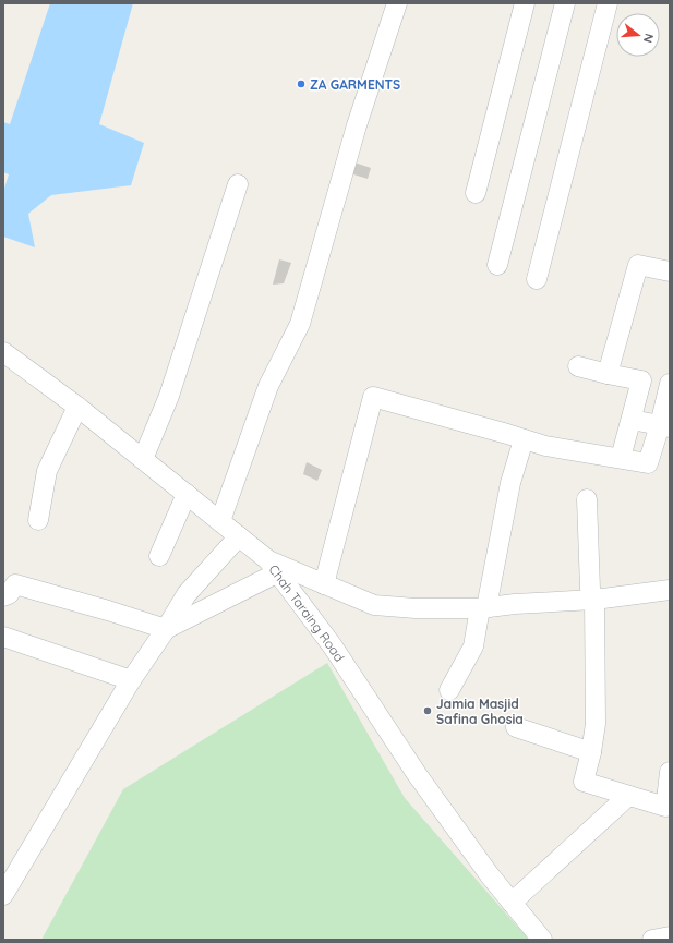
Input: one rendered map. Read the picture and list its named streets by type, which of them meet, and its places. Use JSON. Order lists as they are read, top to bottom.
{
  "streets": {
    "street": ["Chah Taraing Road"]
  },
  "places": ["ZA GARMENTS", "Jamia Masjid Safina Ghosia"],
  "north": "right"
}
